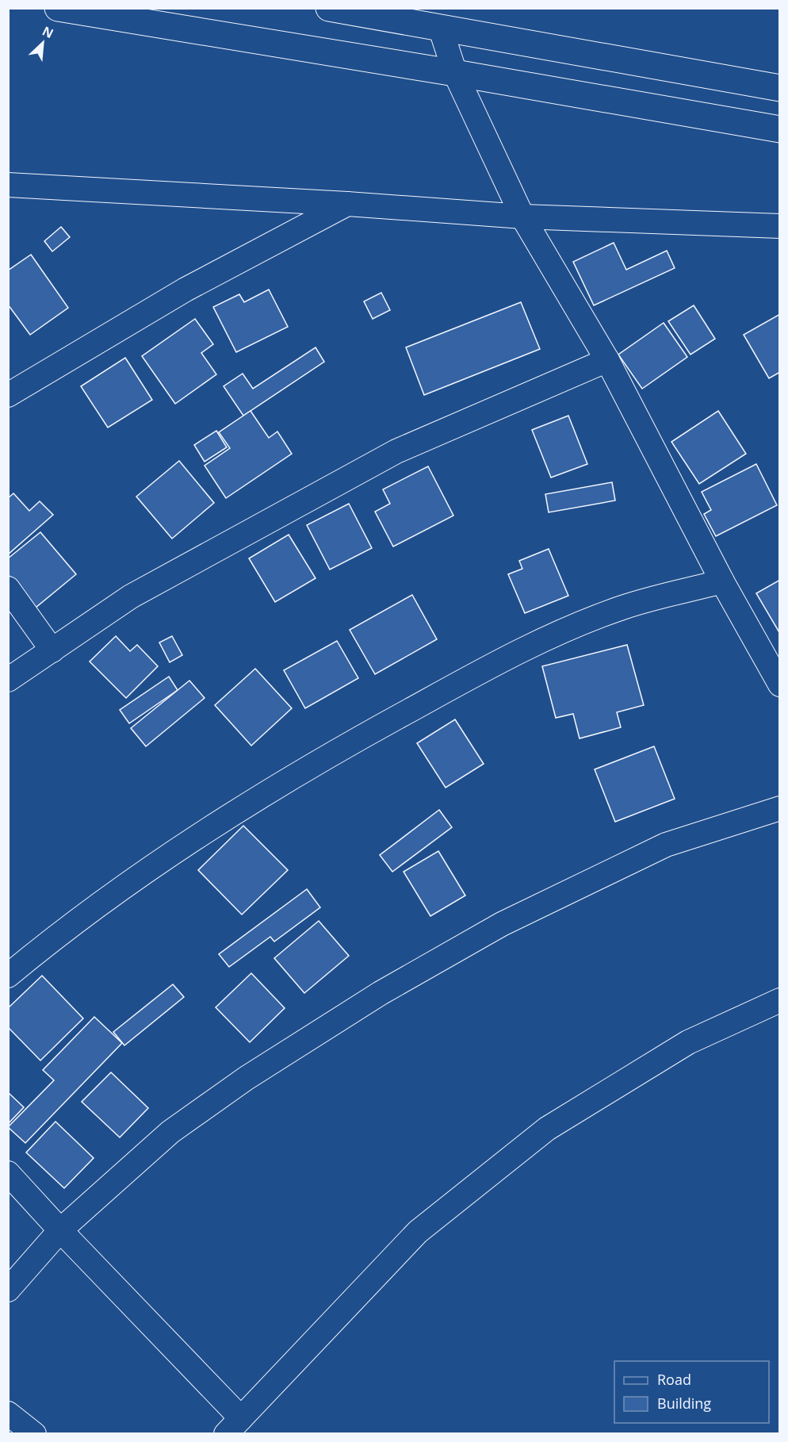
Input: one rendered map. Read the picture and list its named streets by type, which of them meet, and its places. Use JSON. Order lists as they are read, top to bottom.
{
  "legend": ["Road", "Building"],
  "north": "top right"
}
